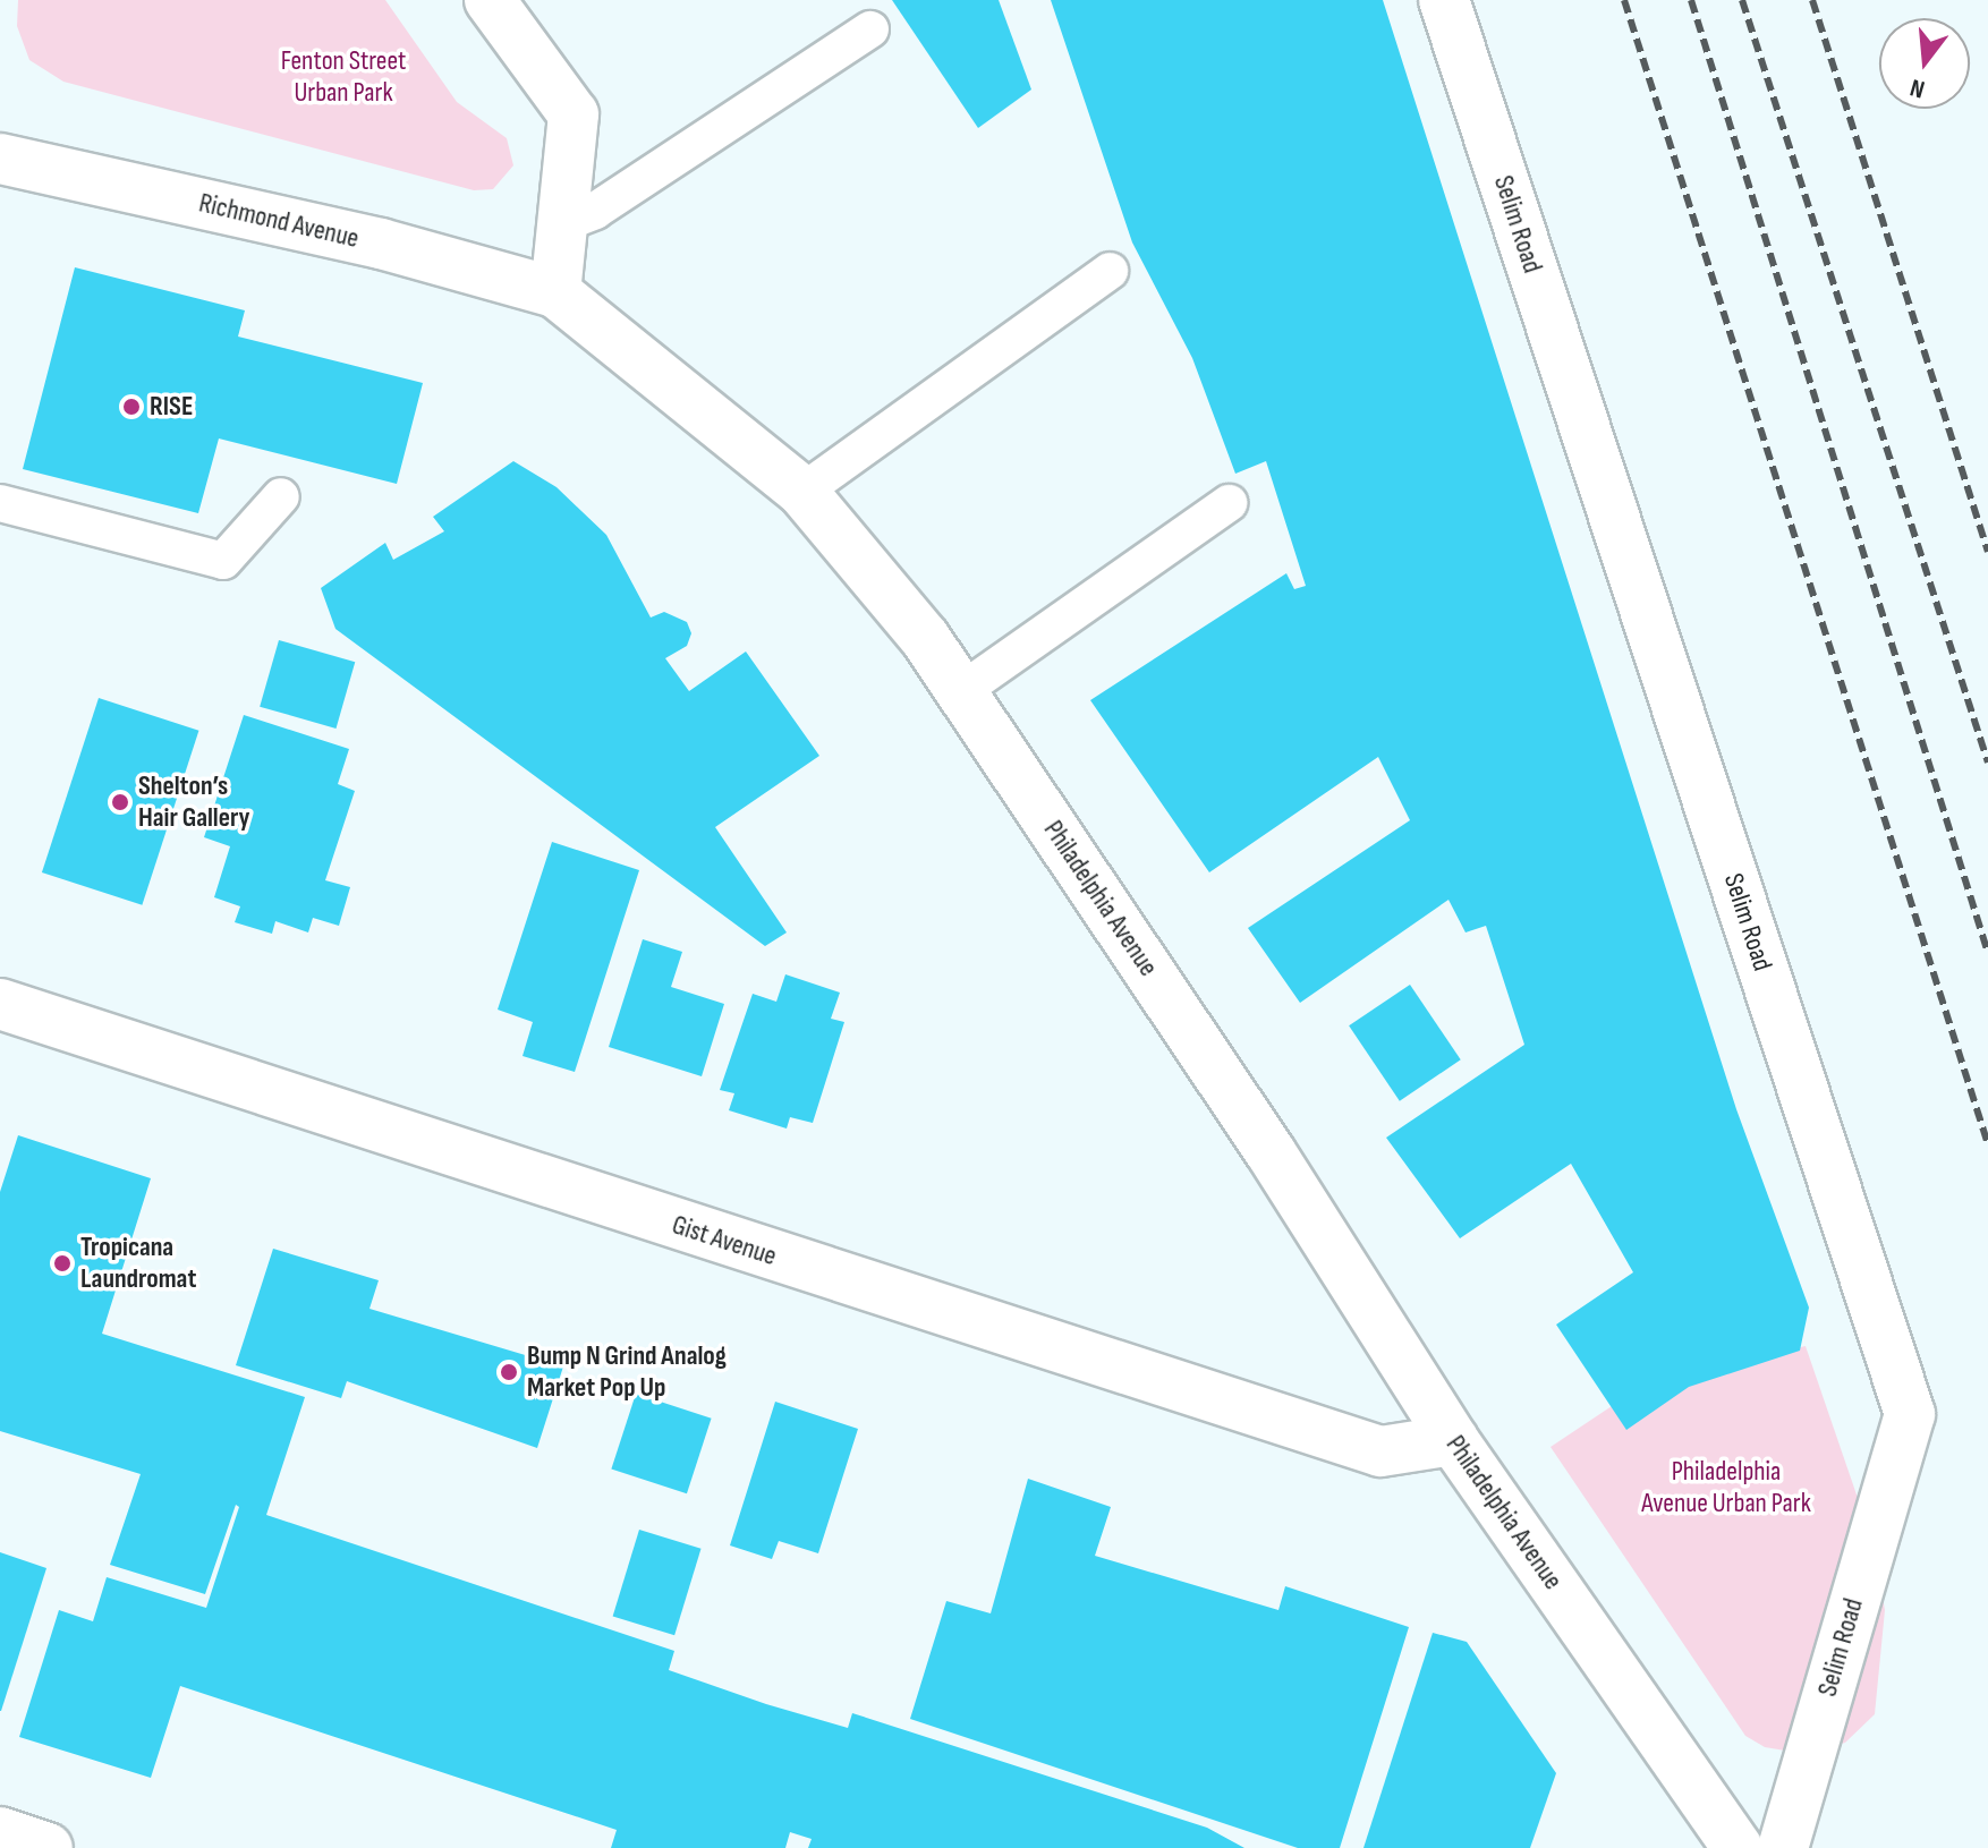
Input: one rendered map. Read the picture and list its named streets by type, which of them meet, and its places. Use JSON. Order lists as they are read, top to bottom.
{
  "streets": {
    "street": [
      "Richmond Avenue",
      "Selim Road",
      "Philadelphia Avenue",
      "Gist Avenue"
    ]
  },
  "crossings": [
    ["Richmond Avenue", "Philadelphia Avenue"],
    ["Philadelphia Avenue", "Gist Avenue"]
  ],
  "parks": ["Fenton Street Urban Park", "Philadelphia Avenue Urban Park"],
  "places": [
    "RISE",
    "Shelton’s Hair Gallery",
    "Tropicana Laundromat",
    "Bump N Grind Analog Market Pop Up"
  ],
  "north": "bottom"
}
